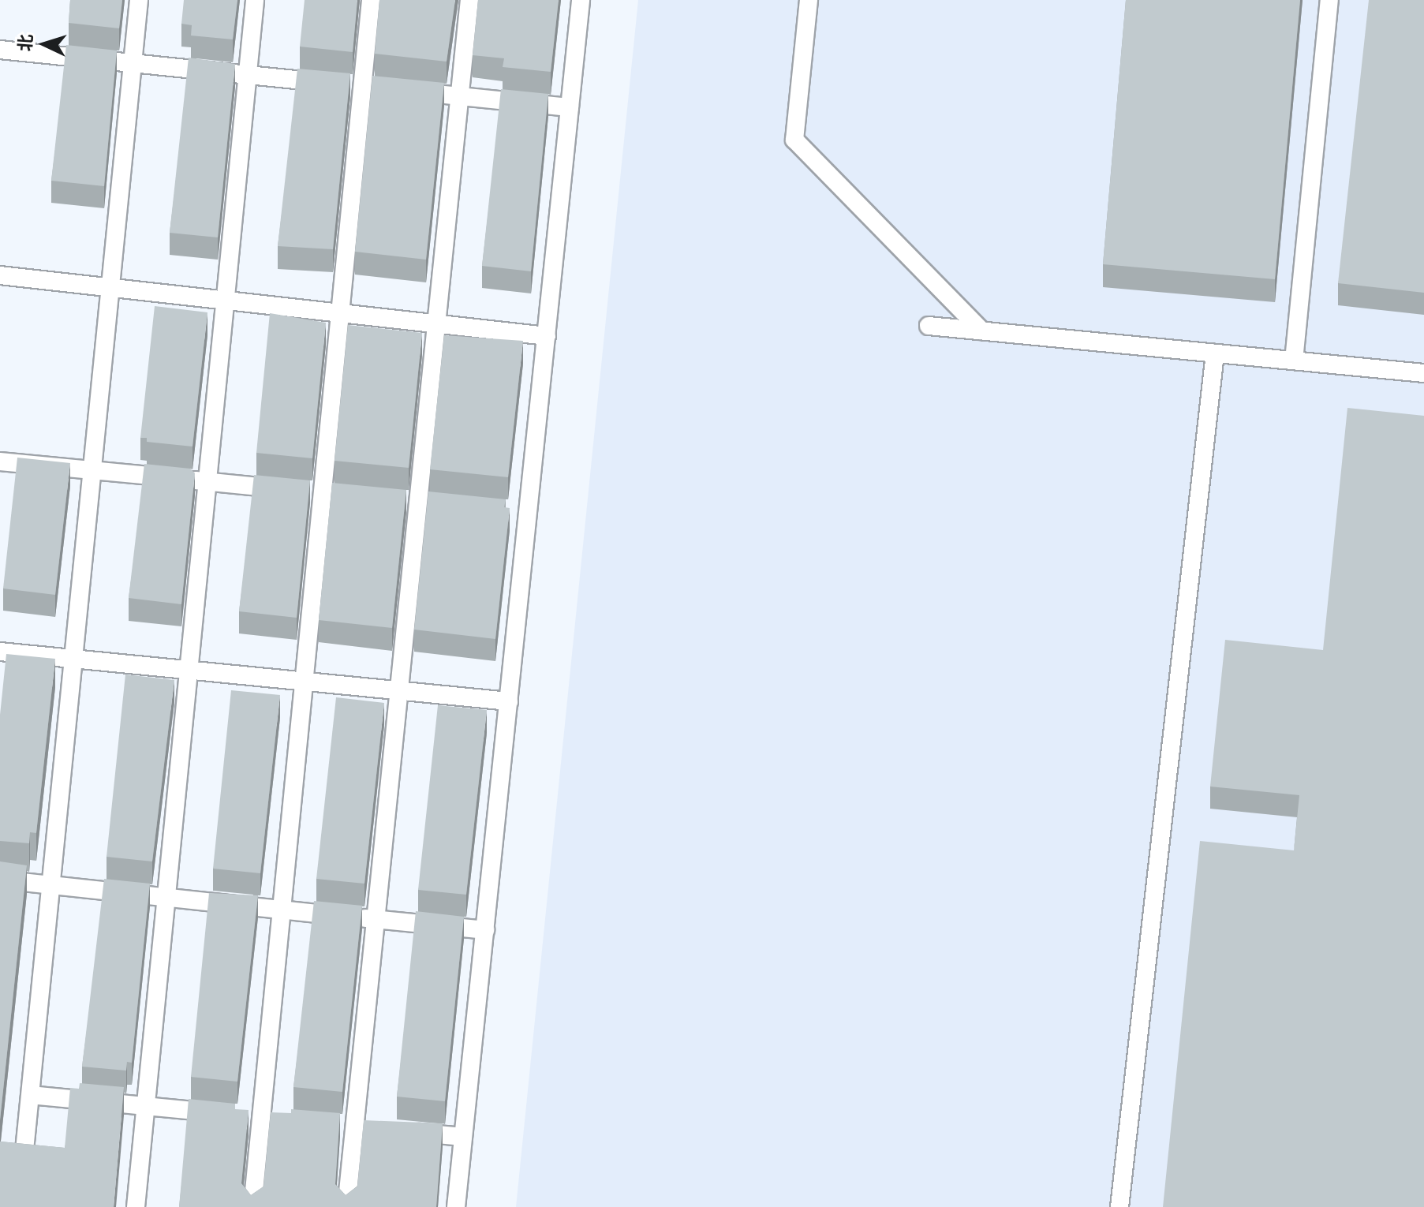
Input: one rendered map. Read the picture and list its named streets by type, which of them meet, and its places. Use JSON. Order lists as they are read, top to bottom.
{
  "north": "left"
}
